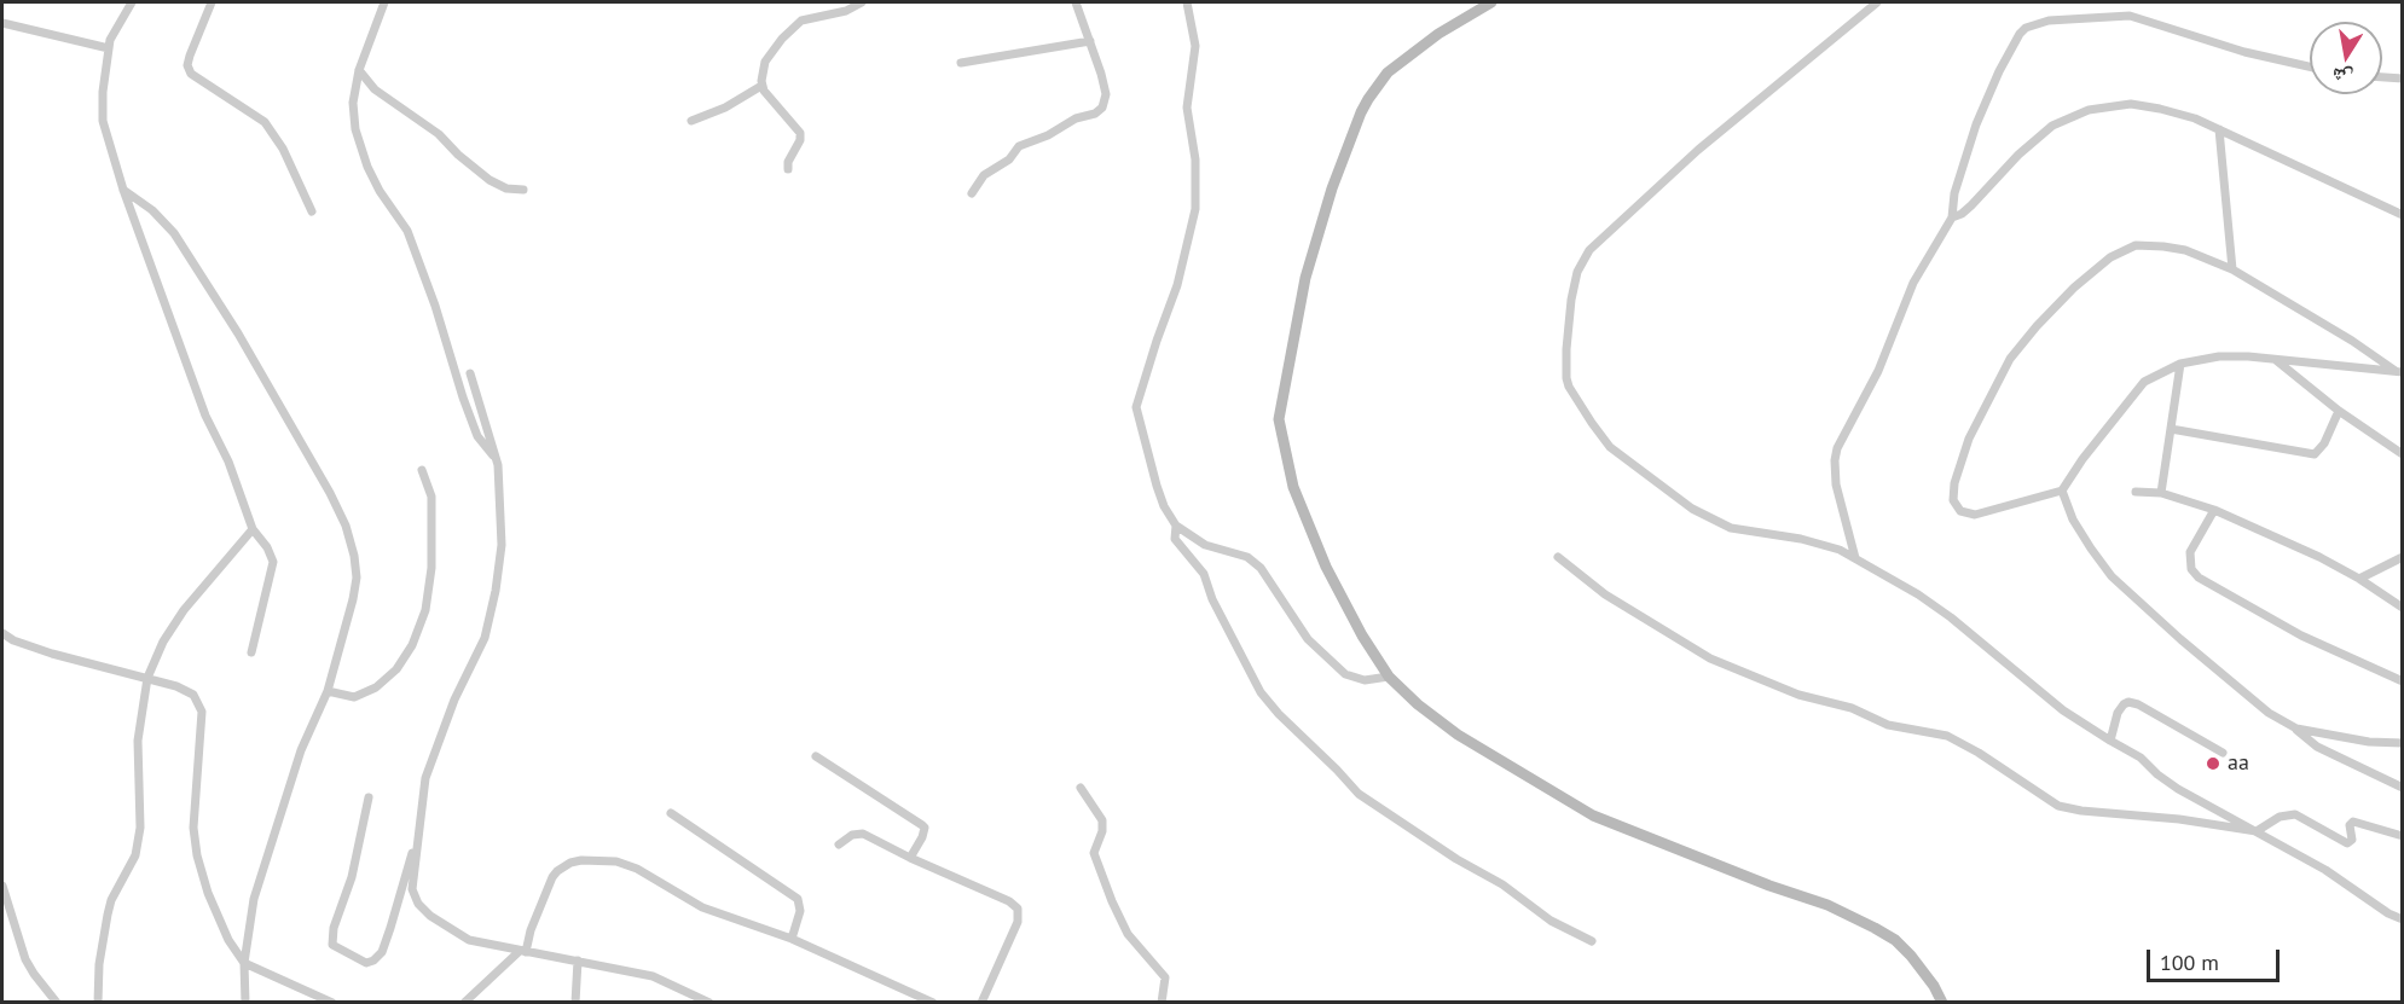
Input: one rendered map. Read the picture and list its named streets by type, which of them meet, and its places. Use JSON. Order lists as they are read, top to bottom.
{
  "places": ["aa"],
  "scale_bar": "100 m",
  "north": "bottom"
}
